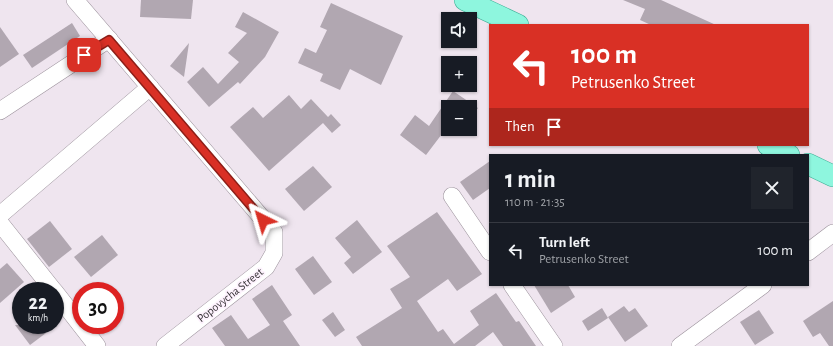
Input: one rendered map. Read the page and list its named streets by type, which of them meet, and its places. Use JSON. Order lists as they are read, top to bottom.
{
  "streets": {
    "street": ["Popovycha Street"]
  },
  "page": {
    "map_buttons": ["+", "−"],
    "turn": ["100 m", "Petrusenko Street"],
    "then": "Then",
    "heading": ["1 min", "110 m · 21:35"],
    "list": [
      {
        "name": "Turn left",
        "note": "Petrusenko Street",
        "value": "100 m"
      }
    ],
    "speed": "22 km/h",
    "limit": "30"
  }
}
